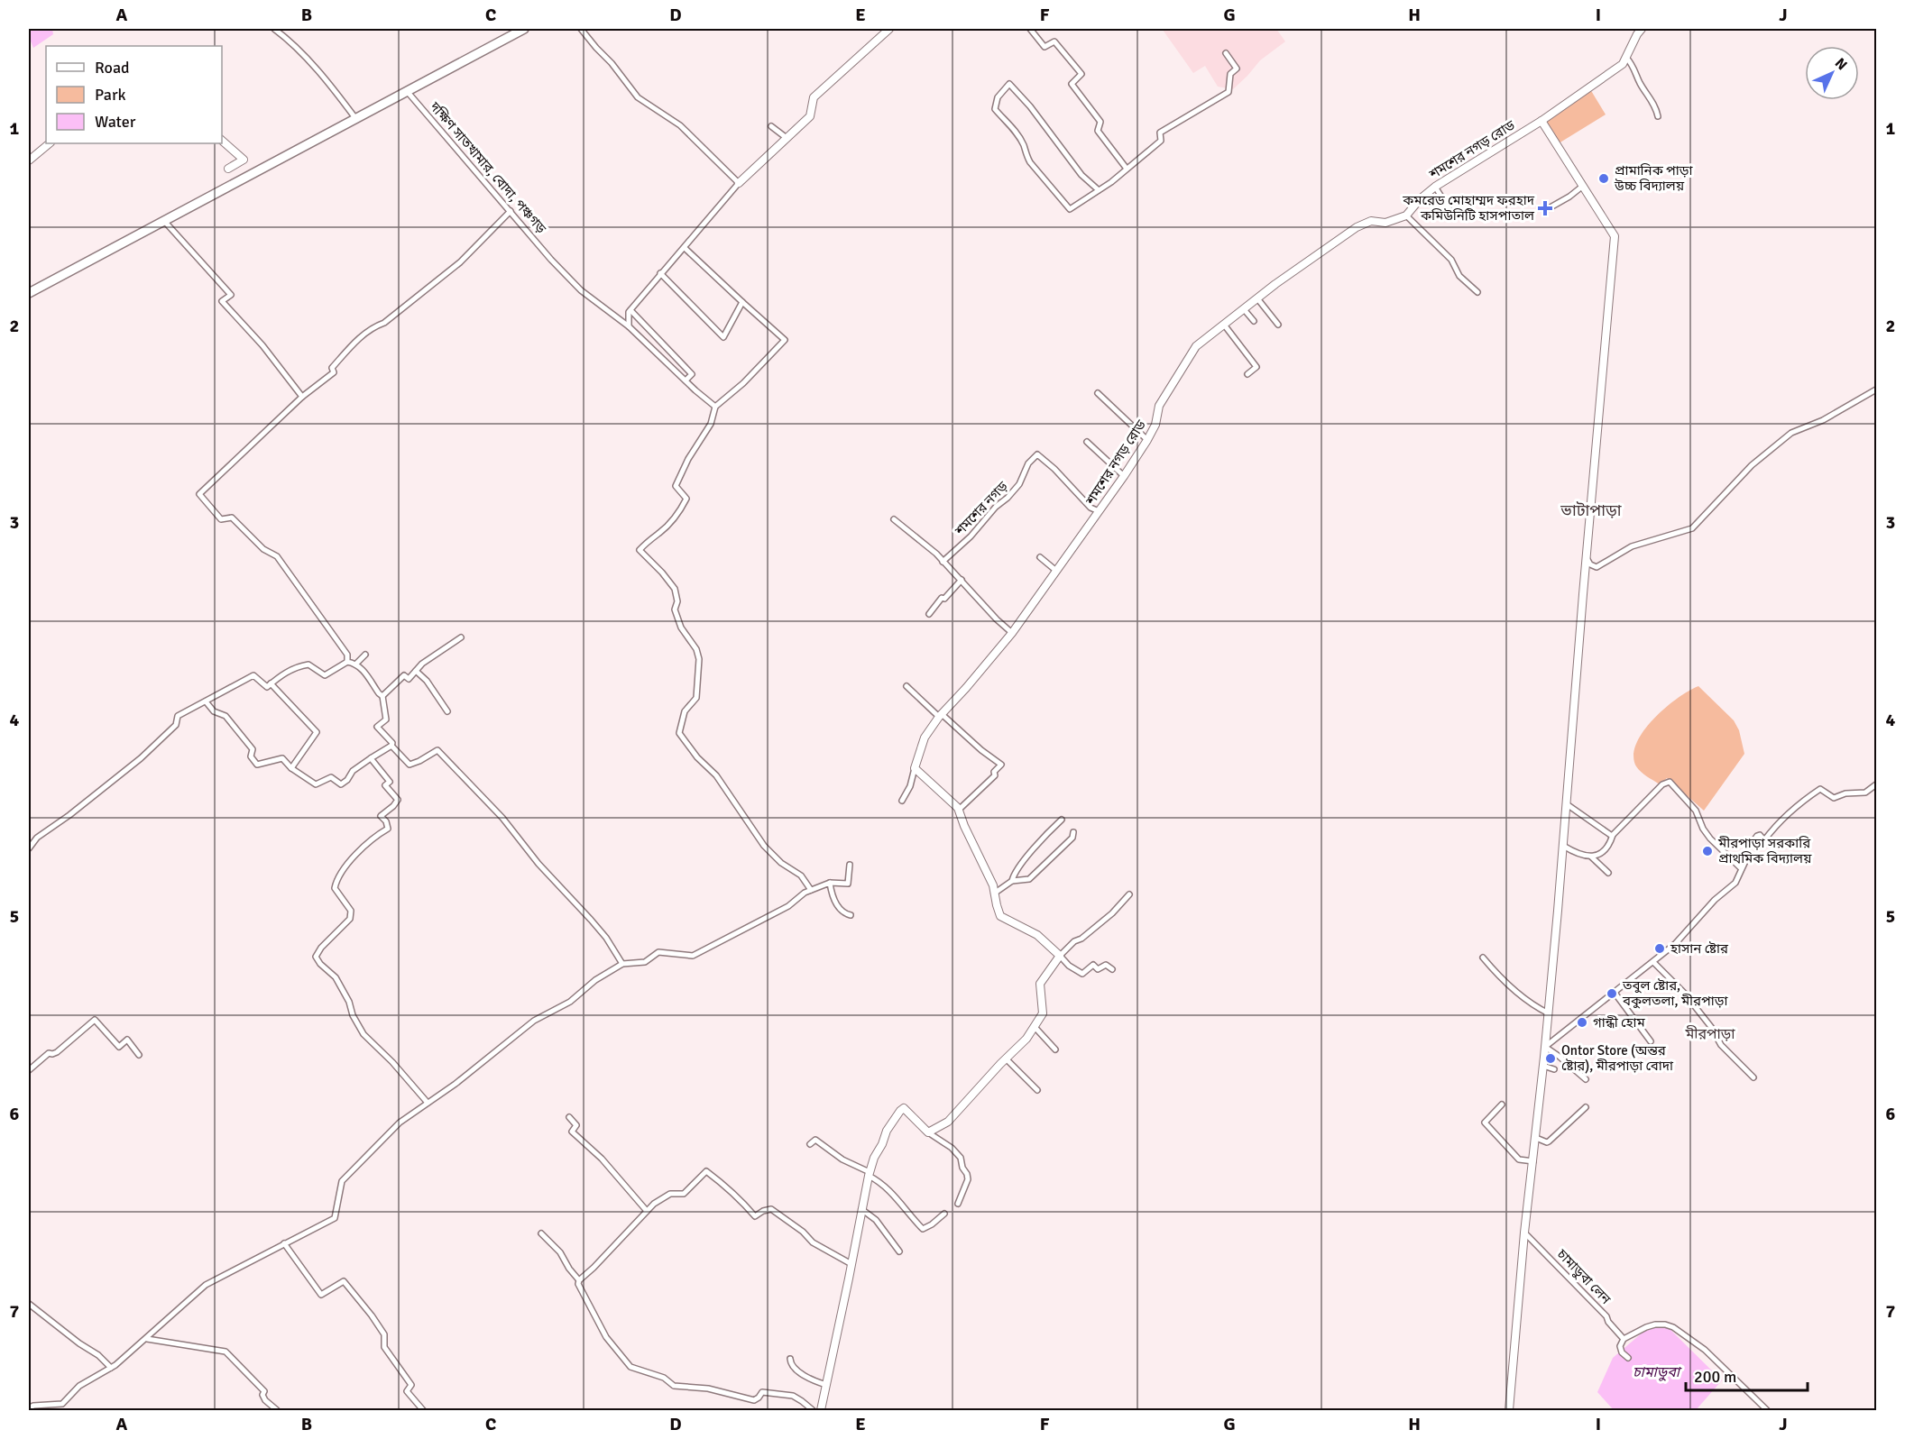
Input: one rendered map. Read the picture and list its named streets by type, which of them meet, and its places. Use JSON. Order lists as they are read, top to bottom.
{
  "streets": {
    "street": [
      "শমশের নগড় রোড",
      "দক্ষিণ সাতখামার, বোদা, পঞ্চগড়",
      "শমশের নগড়",
      "চামাডুবা লেন"
    ]
  },
  "crossings": [
    ["শমশের নগড় রোড", "শমশের নগড়"]
  ],
  "districts": ["ভাটাপাড়া", "মীরপাড়া"],
  "water": ["চামাডুবা"],
  "places": {
    "other": [
      "প্রামানিক পাড়া উচ্চ বিদ্যালয়",
      "মীরপাড়া সরকারি প্রাথমিক বিদ্যালয়",
      "হাসান ষ্টোর",
      "তবুল ষ্টোর, বকুলতলা, মীরপাড়া",
      "গান্ধী হোম",
      "Ontor Store (অন্তর ষ্টোর), মীরপাড়া বোদা"
    ],
    "health": ["কমরেড মোহাম্মদ ফরহাদ কমিউনিটি হাসপাতাল"]
  },
  "legend": ["Road", "Park", "Water"],
  "scale_bar": "200 m",
  "north": "top right",
  "grid": {
    "columns": [
      "A",
      "B",
      "C",
      "D",
      "E",
      "F",
      "G",
      "H",
      "I",
      "J"
    ],
    "rows": [
      "1",
      "2",
      "3",
      "4",
      "5",
      "6",
      "7"
    ]
  }
}
